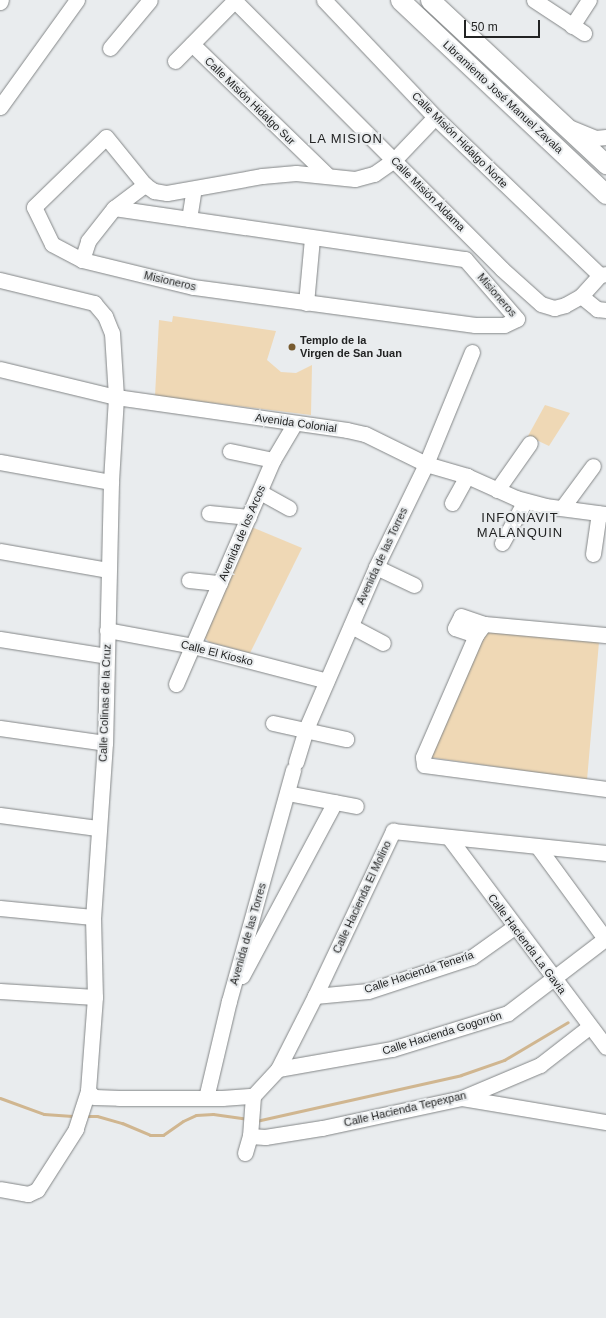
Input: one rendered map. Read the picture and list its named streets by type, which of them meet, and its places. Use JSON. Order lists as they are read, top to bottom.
{
  "streets": {
    "main road": ["Libramiento José Manuel Zavala"],
    "street": [
      "Calle Misión Hidalgo Sur",
      "Calle Misión Hidalgo Norte",
      "Calle Misión Aldama",
      "Misioneros",
      "Avenida Colonial",
      "Avenida de los Arcos",
      "Avenida de las Torres",
      "Calle El Kiosko",
      "Calle Colinas de la Cruz",
      "Calle Hacienda El Molino",
      "Calle Hacienda La Gavia",
      "Calle Hacienda Tenería",
      "Calle Hacienda Gogorrón",
      "Calle Hacienda Tepexpan"
    ]
  },
  "crossings": [
    ["Calle Misión Hidalgo Norte", "Calle Misión Aldama"],
    ["Avenida Colonial", "Avenida de los Arcos"],
    ["Avenida Colonial", "Avenida de las Torres"],
    ["Avenida Colonial", "Calle Colinas de la Cruz"],
    ["Avenida de los Arcos", "Calle El Kiosko"],
    ["Avenida de las Torres", "Calle El Kiosko"],
    ["Calle El Kiosko", "Calle Colinas de la Cruz"],
    ["Calle Hacienda El Molino", "Calle Hacienda La Gavia"],
    ["Calle Hacienda El Molino", "Calle Hacienda Tenería"],
    ["Calle Hacienda El Molino", "Calle Hacienda Gogorrón"],
    ["Calle Hacienda La Gavia", "Calle Hacienda Tenería"],
    ["Calle Hacienda La Gavia", "Calle Hacienda Gogorrón"],
    ["Calle Hacienda La Gavia", "Calle Hacienda Tepexpan"]
  ],
  "districts": ["LA MISION", "INFONAVIT MALANQUIN"],
  "places": ["Templo de la Virgen de San Juan"],
  "scale_bar": "50 m"
}
